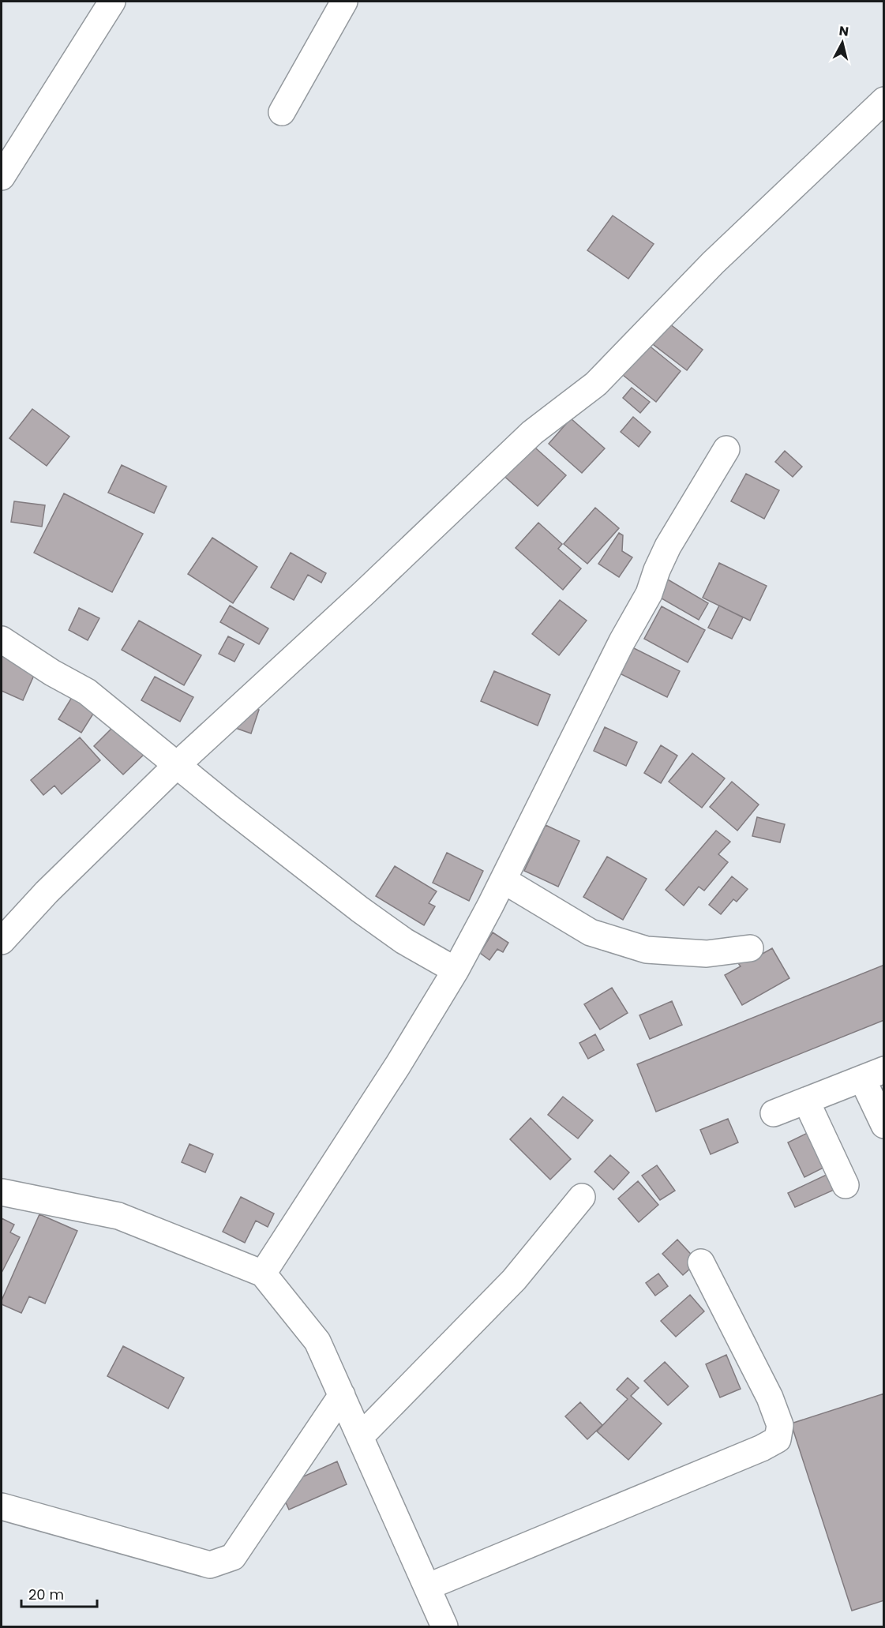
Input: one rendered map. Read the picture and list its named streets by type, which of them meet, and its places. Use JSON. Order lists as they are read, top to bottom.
{
  "scale_bar": "20 m",
  "north": "top"
}
